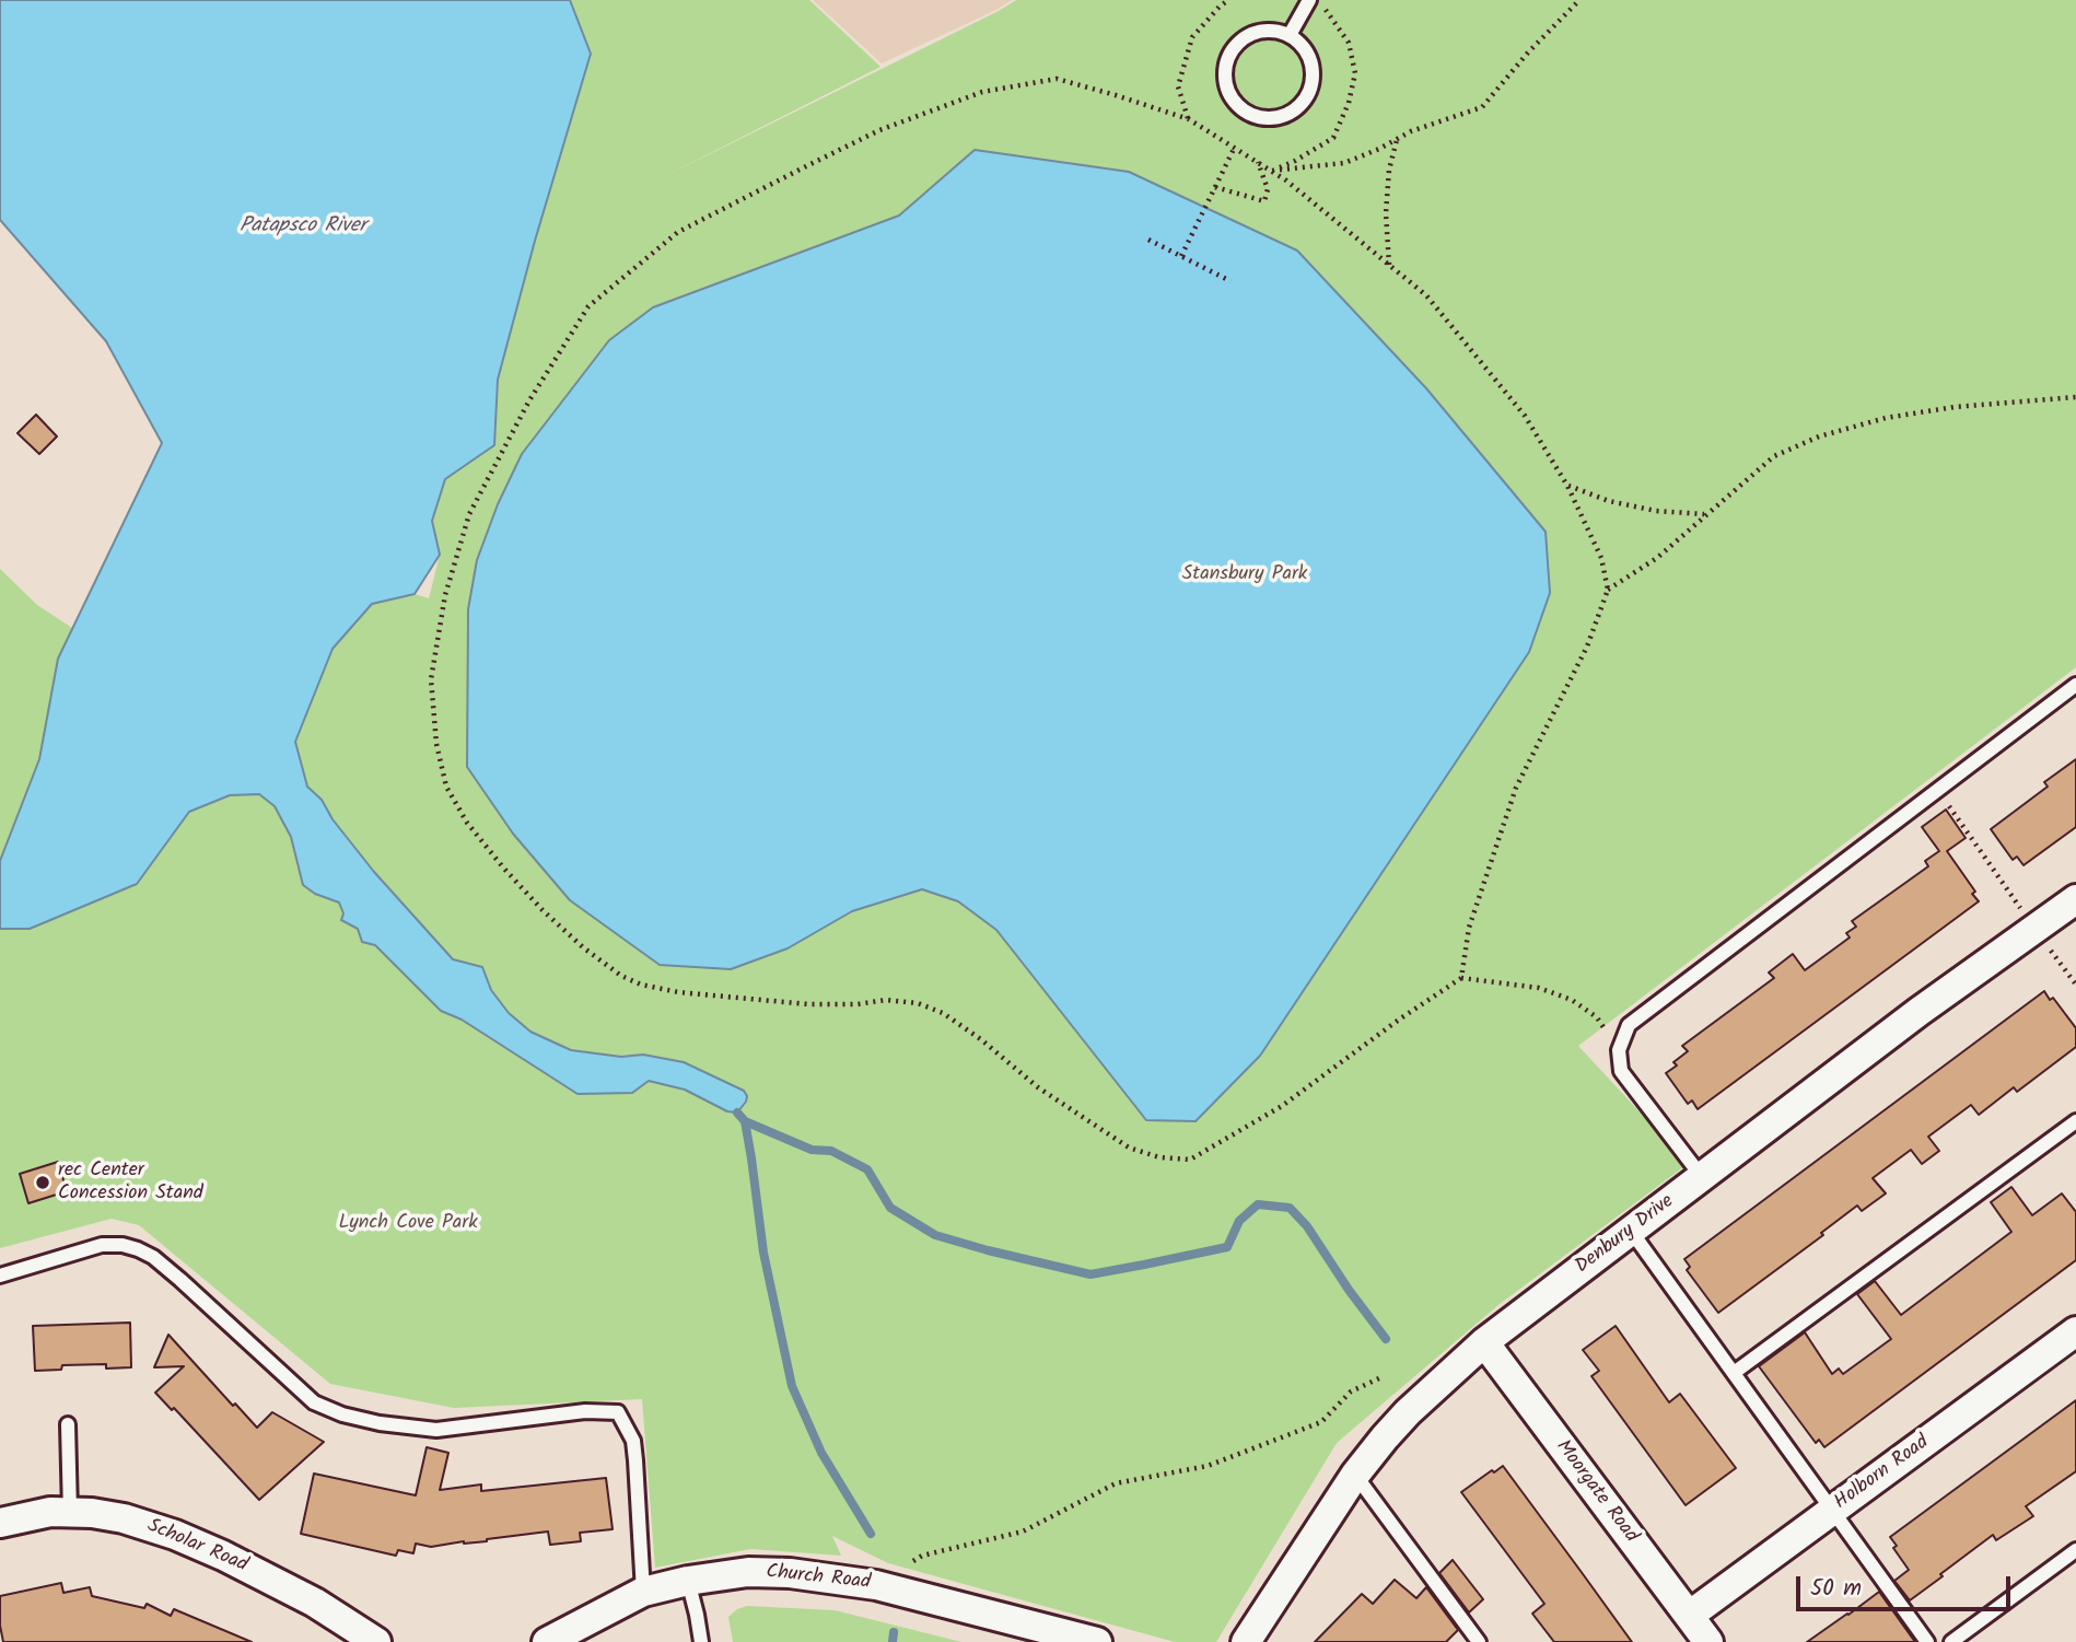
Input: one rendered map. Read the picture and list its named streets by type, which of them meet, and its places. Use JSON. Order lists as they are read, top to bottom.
{
  "streets": {
    "street": [
      "Denbury Drive",
      "Holborn Road",
      "Moorgate Road",
      "Scholar Road",
      "Church Road"
    ]
  },
  "crossings": [
    ["Denbury Drive", "Moorgate Road"],
    ["Holborn Road", "Moorgate Road"]
  ],
  "water": ["Patapsco River"],
  "parks": ["Stansbury Park", "Lynch Cove Park"],
  "places": ["rec Center Concession Stand"],
  "scale_bar": "50 m"
}
